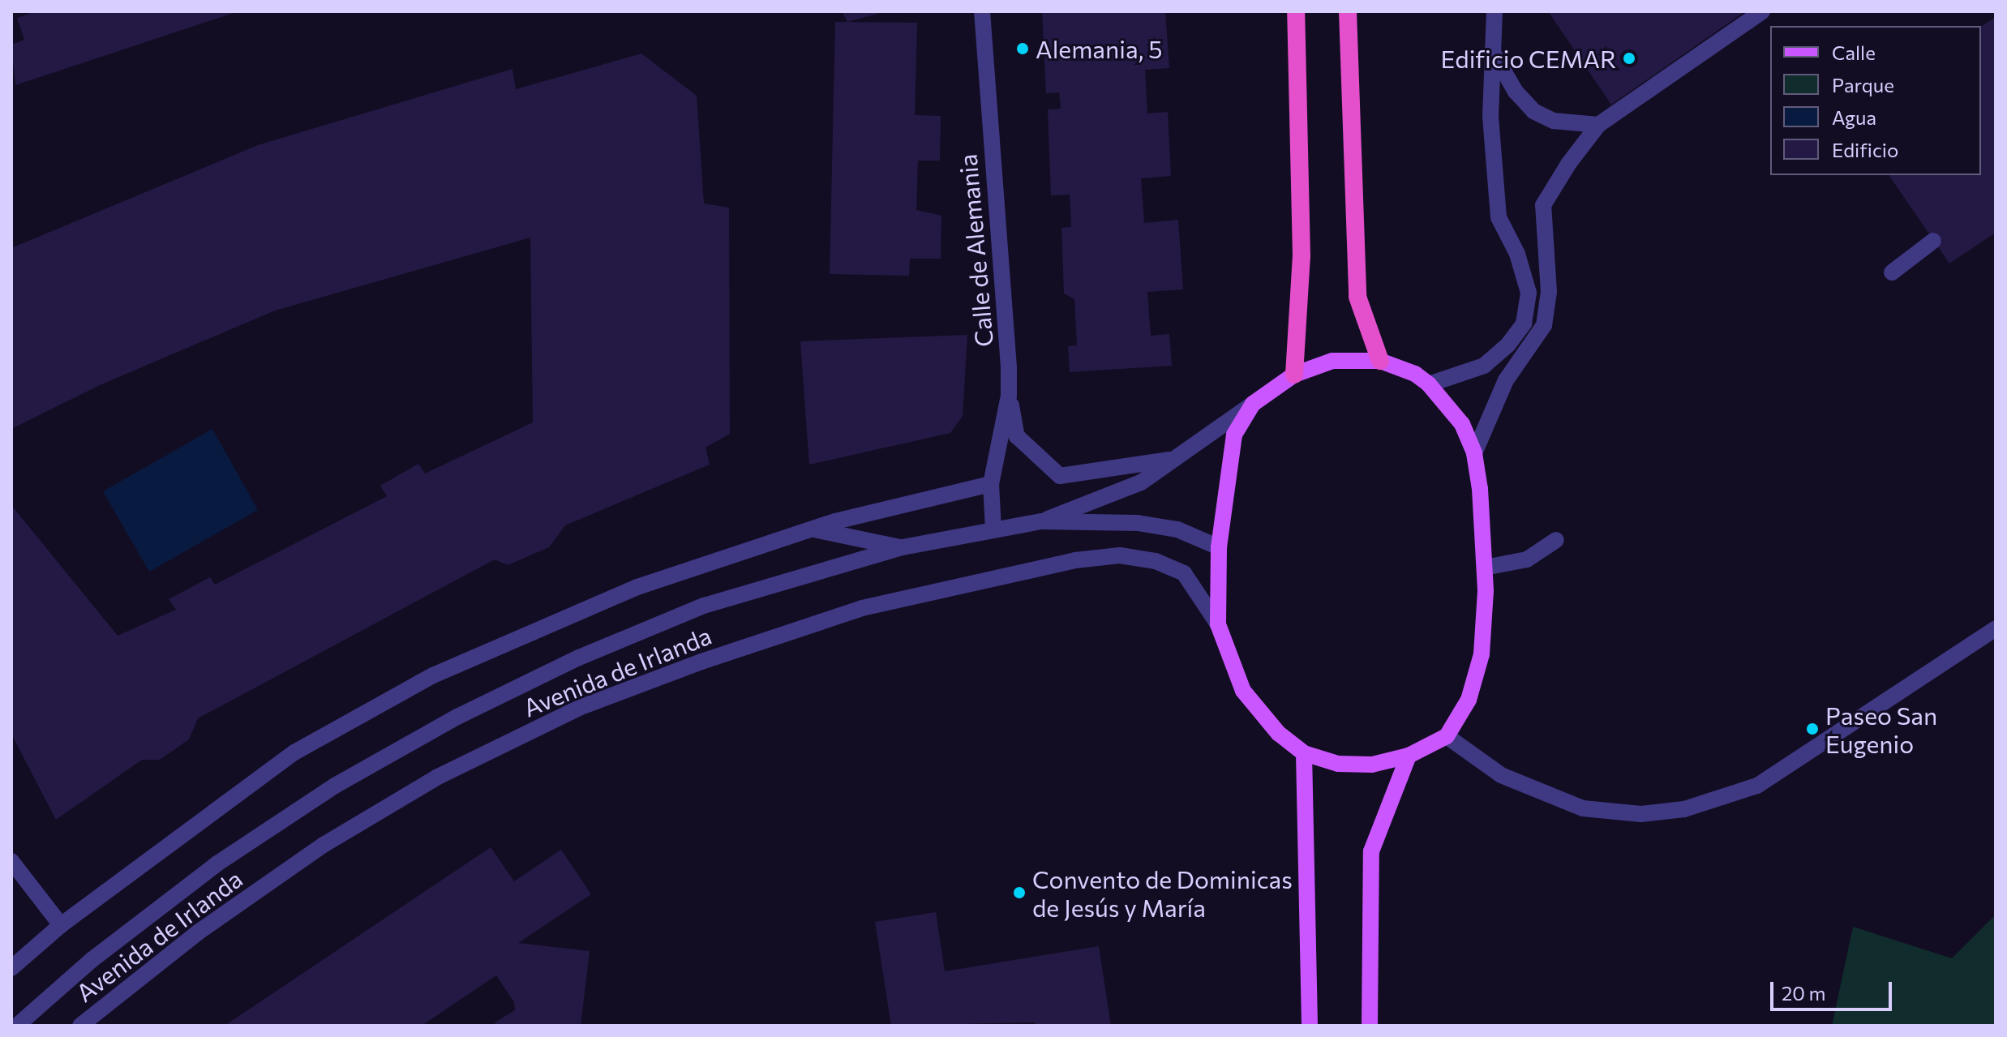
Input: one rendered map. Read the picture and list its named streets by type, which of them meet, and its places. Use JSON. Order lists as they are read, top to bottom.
{
  "streets": {
    "street": ["Calle de Alemania", "Avenida de Irlanda"]
  },
  "crossings": [
    ["Calle de Alemania", "Avenida de Irlanda"]
  ],
  "places": [
    "Alemania, 5",
    "Edificio CEMAR",
    "Paseo San Eugenio",
    "Convento de Dominicas de Jesús y María"
  ],
  "legend": [
    "Calle",
    "Parque",
    "Agua",
    "Edificio"
  ],
  "scale_bar": "20 m"
}
